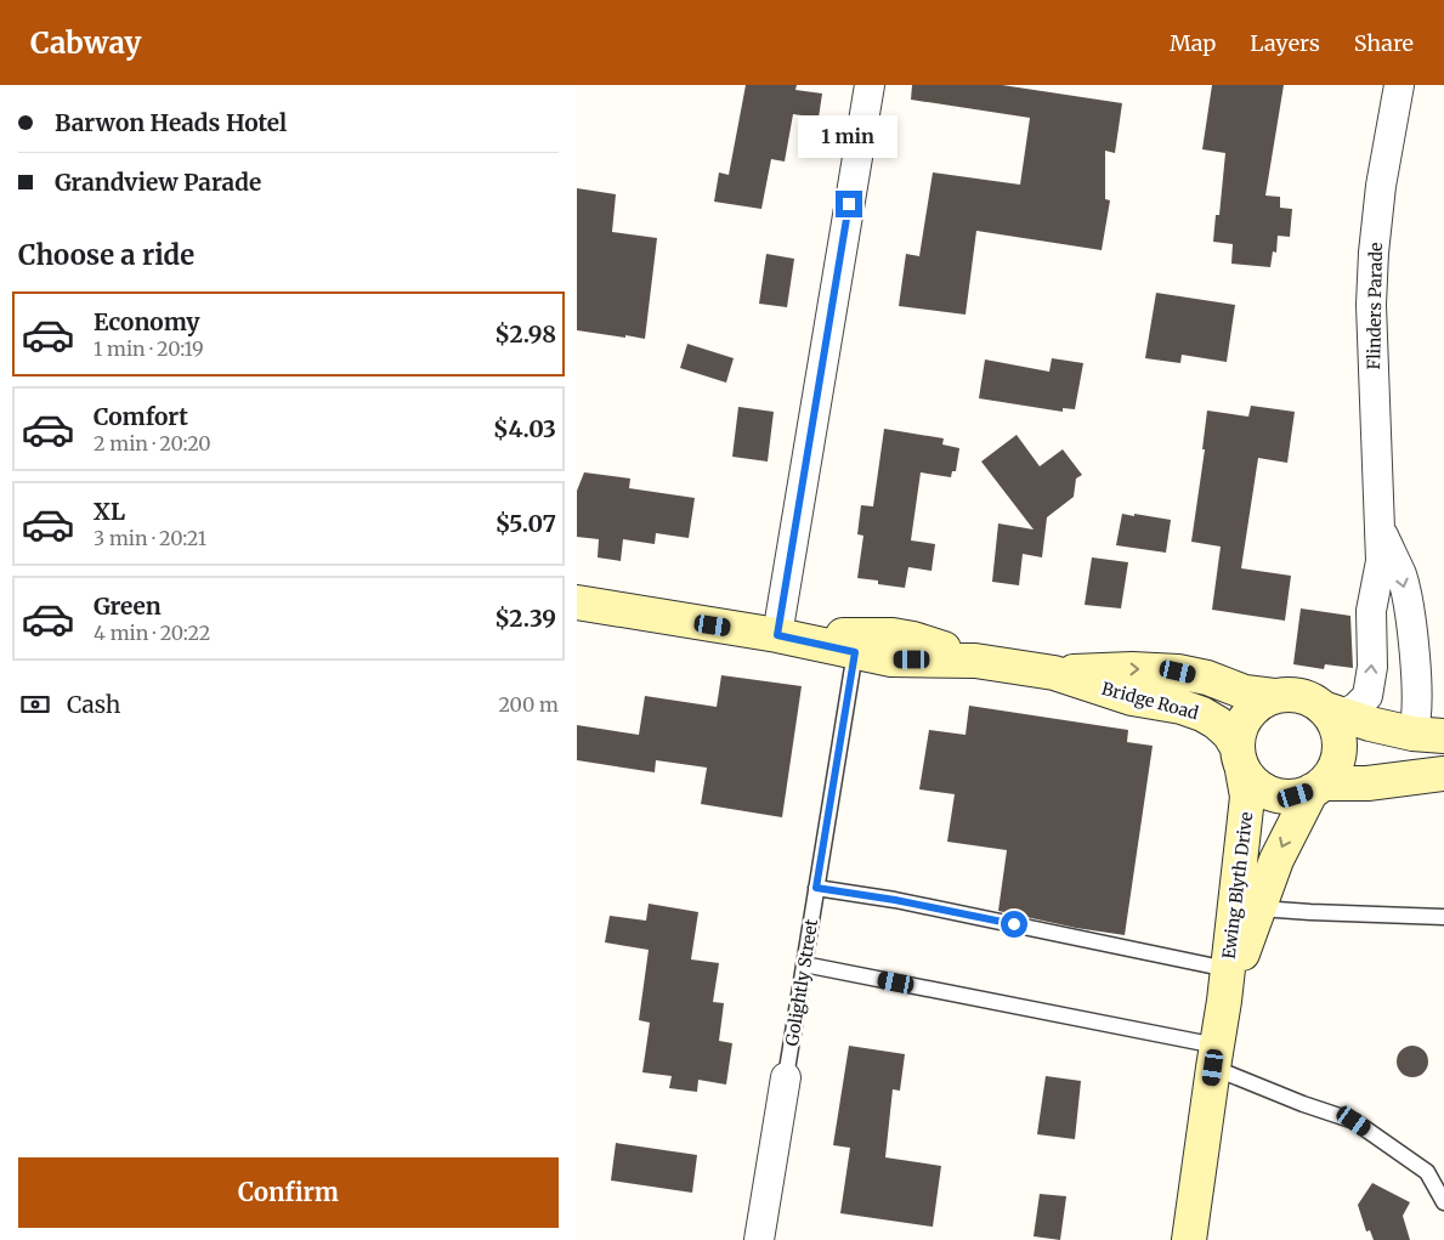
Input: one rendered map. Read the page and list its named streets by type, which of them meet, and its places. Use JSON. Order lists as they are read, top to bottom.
{
  "streets": {
    "main road": ["Bridge Road", "Ewing Blyth Drive"],
    "street": ["Flinders Parade", "Golightly Street"]
  },
  "crossings": [
    ["Flinders Parade", "Bridge Road"],
    ["Flinders Parade", "Ewing Blyth Drive"],
    ["Bridge Road", "Ewing Blyth Drive"],
    ["Bridge Road", "Golightly Street"]
  ],
  "page": {
    "header": "Cabway",
    "nav": ["Map", "Layers", "Share"],
    "banner": ["Barwon Heads Hotel", "Grandview Parade"],
    "bubble": "1 min",
    "heading": "Choose a ride",
    "list": [
      {
        "name": "Economy",
        "note": "1 min · 20:19",
        "value": "$2.98"
      },
      {
        "name": "Comfort",
        "note": "2 min · 20:20",
        "value": "$4.03"
      },
      {
        "name": "XL",
        "note": "3 min · 20:21",
        "value": "$5.07"
      },
      {
        "name": "Green",
        "note": "4 min · 20:22",
        "value": "$2.39"
      }
    ],
    "pay": ["Cash", "200 m"],
    "buttons": "Confirm"
  }
}
